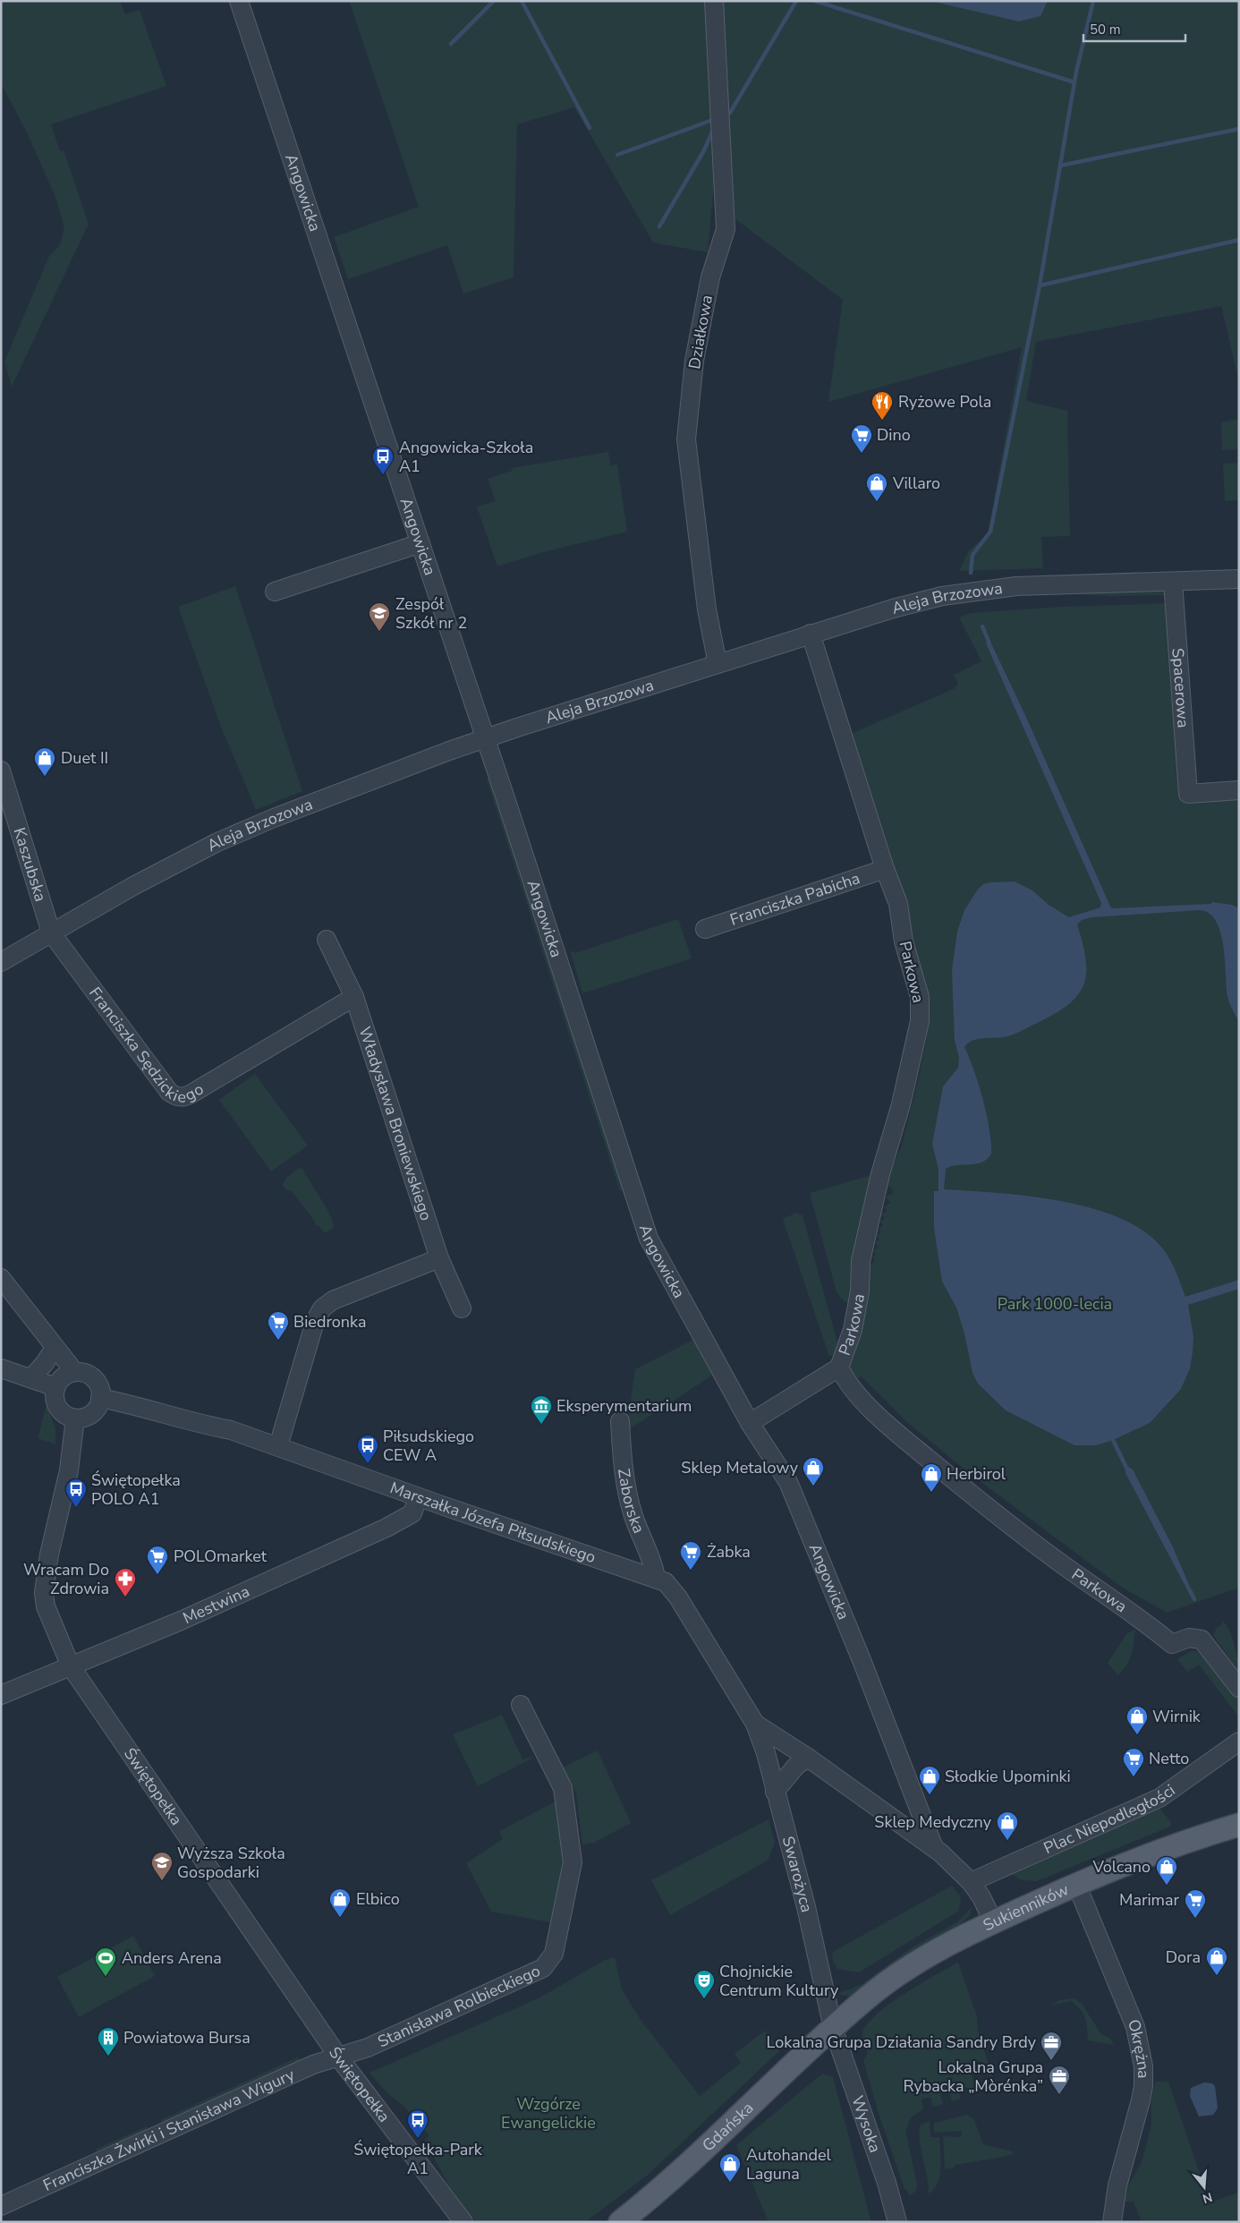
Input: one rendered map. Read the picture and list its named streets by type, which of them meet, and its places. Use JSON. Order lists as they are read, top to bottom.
{
  "streets": {
    "main road": ["Sukienników", "Gdańska"],
    "street": [
      "Angowicka",
      "Działkowa",
      "Aleja Brzozowa",
      "Spacerowa",
      "Kaszubska",
      "Franciszka Pabicha",
      "Parkowa",
      "Franciszka Sędzickiego",
      "Władysława Broniewskiego",
      "Zaborska",
      "Marszałka Józefa Piłsudskiego",
      "Mestwina",
      "Świętopełka",
      "Plac Niepodległości",
      "Swarożyca",
      "Stanisława Rolbieckiego",
      "Okrężna",
      "Wysoka",
      "Franciszka Żwirki i Stanisława Wigury"
    ]
  },
  "crossings": [
    ["Angowicka", "Aleja Brzozowa"],
    ["Angowicka", "Parkowa"],
    ["Angowicka", "Marszałka Józefa Piłsudskiego"],
    ["Działkowa", "Aleja Brzozowa"],
    ["Aleja Brzozowa", "Spacerowa"],
    ["Aleja Brzozowa", "Kaszubska"],
    ["Aleja Brzozowa", "Parkowa"],
    ["Aleja Brzozowa", "Franciszka Sędzickiego"],
    ["Kaszubska", "Franciszka Sędzickiego"],
    ["Franciszka Pabicha", "Parkowa"],
    ["Franciszka Sędzickiego", "Władysława Broniewskiego"],
    ["Zaborska", "Marszałka Józefa Piłsudskiego"],
    ["Marszałka Józefa Piłsudskiego", "Mestwina"],
    ["Marszałka Józefa Piłsudskiego", "Świętopełka"],
    ["Marszałka Józefa Piłsudskiego", "Plac Niepodległości"],
    ["Marszałka Józefa Piłsudskiego", "Swarożyca"],
    ["Marszałka Józefa Piłsudskiego", "Sukienników"],
    ["Mestwina", "Świętopełka"],
    ["Świętopełka", "Stanisława Rolbieckiego"],
    ["Świętopełka", "Franciszka Żwirki i Stanisława Wigury"],
    ["Swarożyca", "Sukienników"],
    ["Swarożyca", "Wysoka"],
    ["Swarożyca", "Gdańska"],
    ["Sukienników", "Okrężna"],
    ["Sukienników", "Wysoka"],
    ["Sukienników", "Gdańska"],
    ["Stanisława Rolbieckiego", "Franciszka Żwirki i Stanisława Wigury"],
    ["Wysoka", "Gdańska"]
  ],
  "parks": ["Park 1000-lecia", "Wzgórze Ewangelickie"],
  "places": {
    "restaurant": ["Ryżowe Pola"],
    "supermarket": [
      "Dino",
      "Biedronka",
      "Żabka",
      "POLOmarket",
      "Netto",
      "Marimar"
    ],
    "bus stop": [
      "Angowicka-Szkoła A1",
      "Piłsudskiego CEW A",
      "Świętopełka POLO A1",
      "Świętopełka-Park A1"
    ],
    "shop": [
      "Villaro",
      "Duet II",
      "Sklep Metalowy",
      "Herbirol",
      "Wirnik",
      "Słodkie Upominki",
      "Sklep Medyczny",
      "Volcano",
      "Elbico",
      "Dora",
      "Autohandel Laguna"
    ],
    "school or university": ["Zespół Szkół nr 2", "Wyższa Szkoła Gospodarki"],
    "museum": ["Eksperymentarium"],
    "pharmacy": ["Wracam Do Zdrowia"],
    "sports": ["Anders Arena"],
    "theatre": ["Chojnickie Centrum Kultury"],
    "building": ["Powiatowa Bursa"],
    "office": ["Lokalna Grupa Działania Sandry Brdy", "Lokalna Grupa Rybacka „Mòrénka”"]
  },
  "scale_bar": "50 m",
  "north": "bottom"
}
